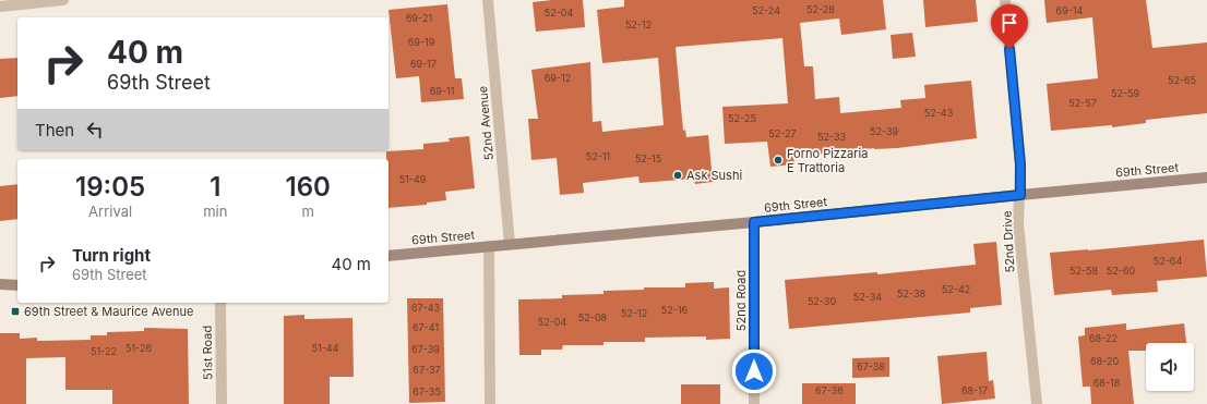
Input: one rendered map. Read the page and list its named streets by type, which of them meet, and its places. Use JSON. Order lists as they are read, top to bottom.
{
  "streets": {
    "street": [
      "52nd Avenue",
      "69th Street",
      "52nd Drive",
      "52nd Road",
      "51st Road"
    ]
  },
  "crossings": [
    ["52nd Avenue", "69th Street"],
    ["69th Street", "52nd Drive"],
    ["69th Street", "52nd Road"]
  ],
  "places": {
    "other": ["Forno Pizzaria E Trattoria", "Ask Sushi"],
    "transit": ["69th Street & Maurice Avenue"]
  },
  "house_numbers": [
    "52-28",
    "52-24",
    "69-14",
    "52-04",
    "69-21",
    "52-12",
    "69-19",
    "69-17",
    "69-12",
    "52-65",
    "69-11",
    "52-59",
    "52-57",
    "52-43",
    "52-25",
    "52-39",
    "52-27",
    "52-33",
    "52-11",
    "52-15",
    "51-49",
    "52-64",
    "52-58",
    "52-60",
    "52-42",
    "52-38",
    "52-34",
    "52-30",
    "67-43",
    "52-16",
    "52-12",
    "52-08",
    "52-04",
    "67-41",
    "68-22",
    "51-26",
    "51-44",
    "67-39",
    "51-22",
    "68-20",
    "67-38",
    "67-37",
    "68-18",
    "67-36",
    "68-17",
    "67-35"
  ],
  "page": {
    "turn": ["40 m", "69th Street"],
    "then": "Then",
    "eta": [
      "19:05",
      "Arrival",
      "1",
      "min",
      "160",
      "m"
    ],
    "list": [
      {
        "name": "Turn right",
        "note": "69th Street",
        "value": "40 m"
      }
    ]
  }
}
